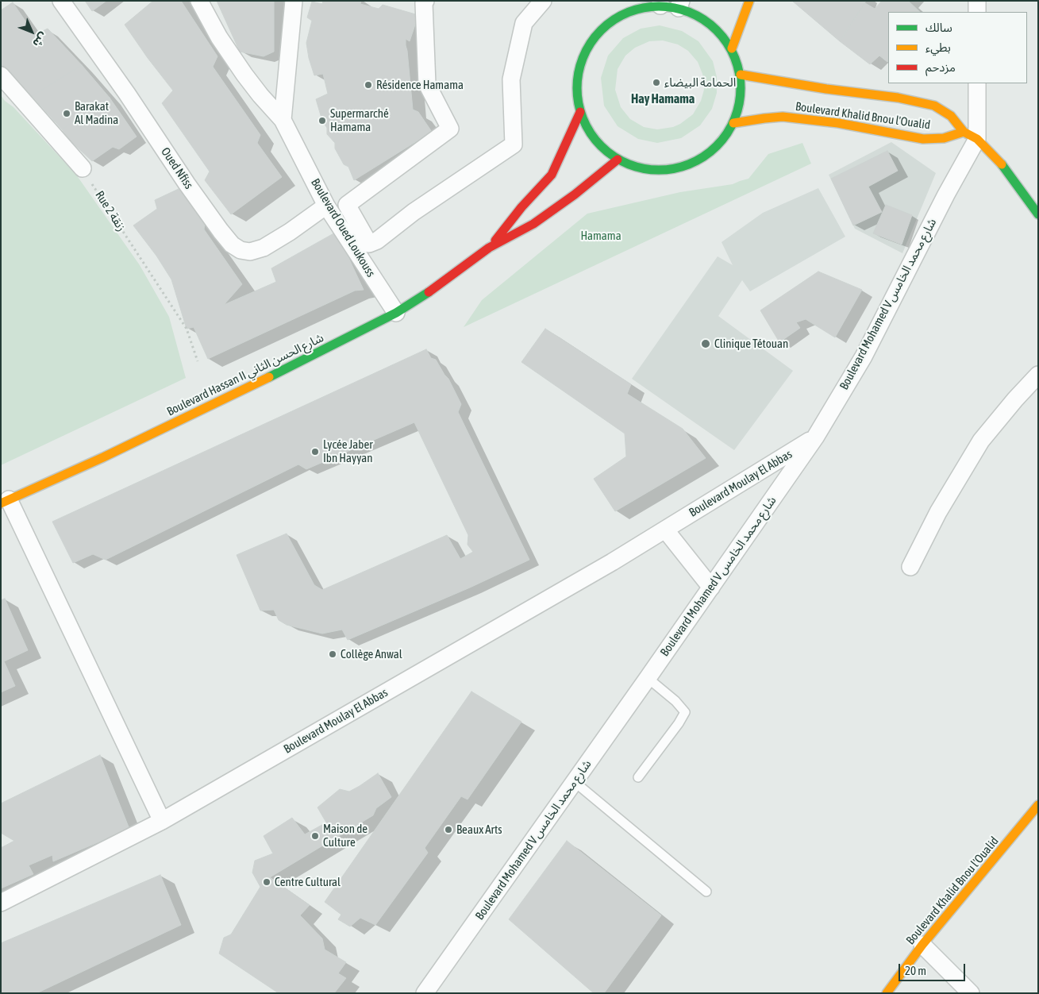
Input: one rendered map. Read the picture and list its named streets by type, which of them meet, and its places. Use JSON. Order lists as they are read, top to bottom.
{
  "streets": {
    "main road": ["Boulevard Khalid Bnou l'Oualid", "Boulevard Hassan II شارع الحسن الثاني"],
    "street": [
      "Oued Nfiss",
      "Boulevard Oued Loukouss",
      "Boulevard Mohamed V شارع محمد الخامس",
      "Boulevard Moulay El Abbas"
    ],
    "path": ["Rue 2 زنقة"]
  },
  "crossings": [
    ["Boulevard Khalid Bnou l'Oualid", "Boulevard Mohamed V شارع محمد الخامس"],
    ["Oued Nfiss", "Boulevard Oued Loukouss"],
    ["Boulevard Oued Loukouss", "Boulevard Hassan II شارع الحسن الثاني"],
    ["Boulevard Mohamed V شارع محمد الخامس", "Boulevard Moulay El Abbas"]
  ],
  "districts": ["Hay Hamama"],
  "parks": ["Hamama"],
  "places": [
    "الحمامة البيضاء",
    "Résidence Hamama",
    "Barakat Al Madina",
    "Supermarché Hamama",
    "Clinique Tétouan",
    "Lycée Jaber Ibn Hayyan",
    "Collège Anwal",
    "Beaux Arts",
    "Maison de Culture",
    "Centre Cultural"
  ],
  "legend": ["سالك", "بطيء", "مزدحم"],
  "scale_bar": "20 m",
  "north": "bottom right"
}
